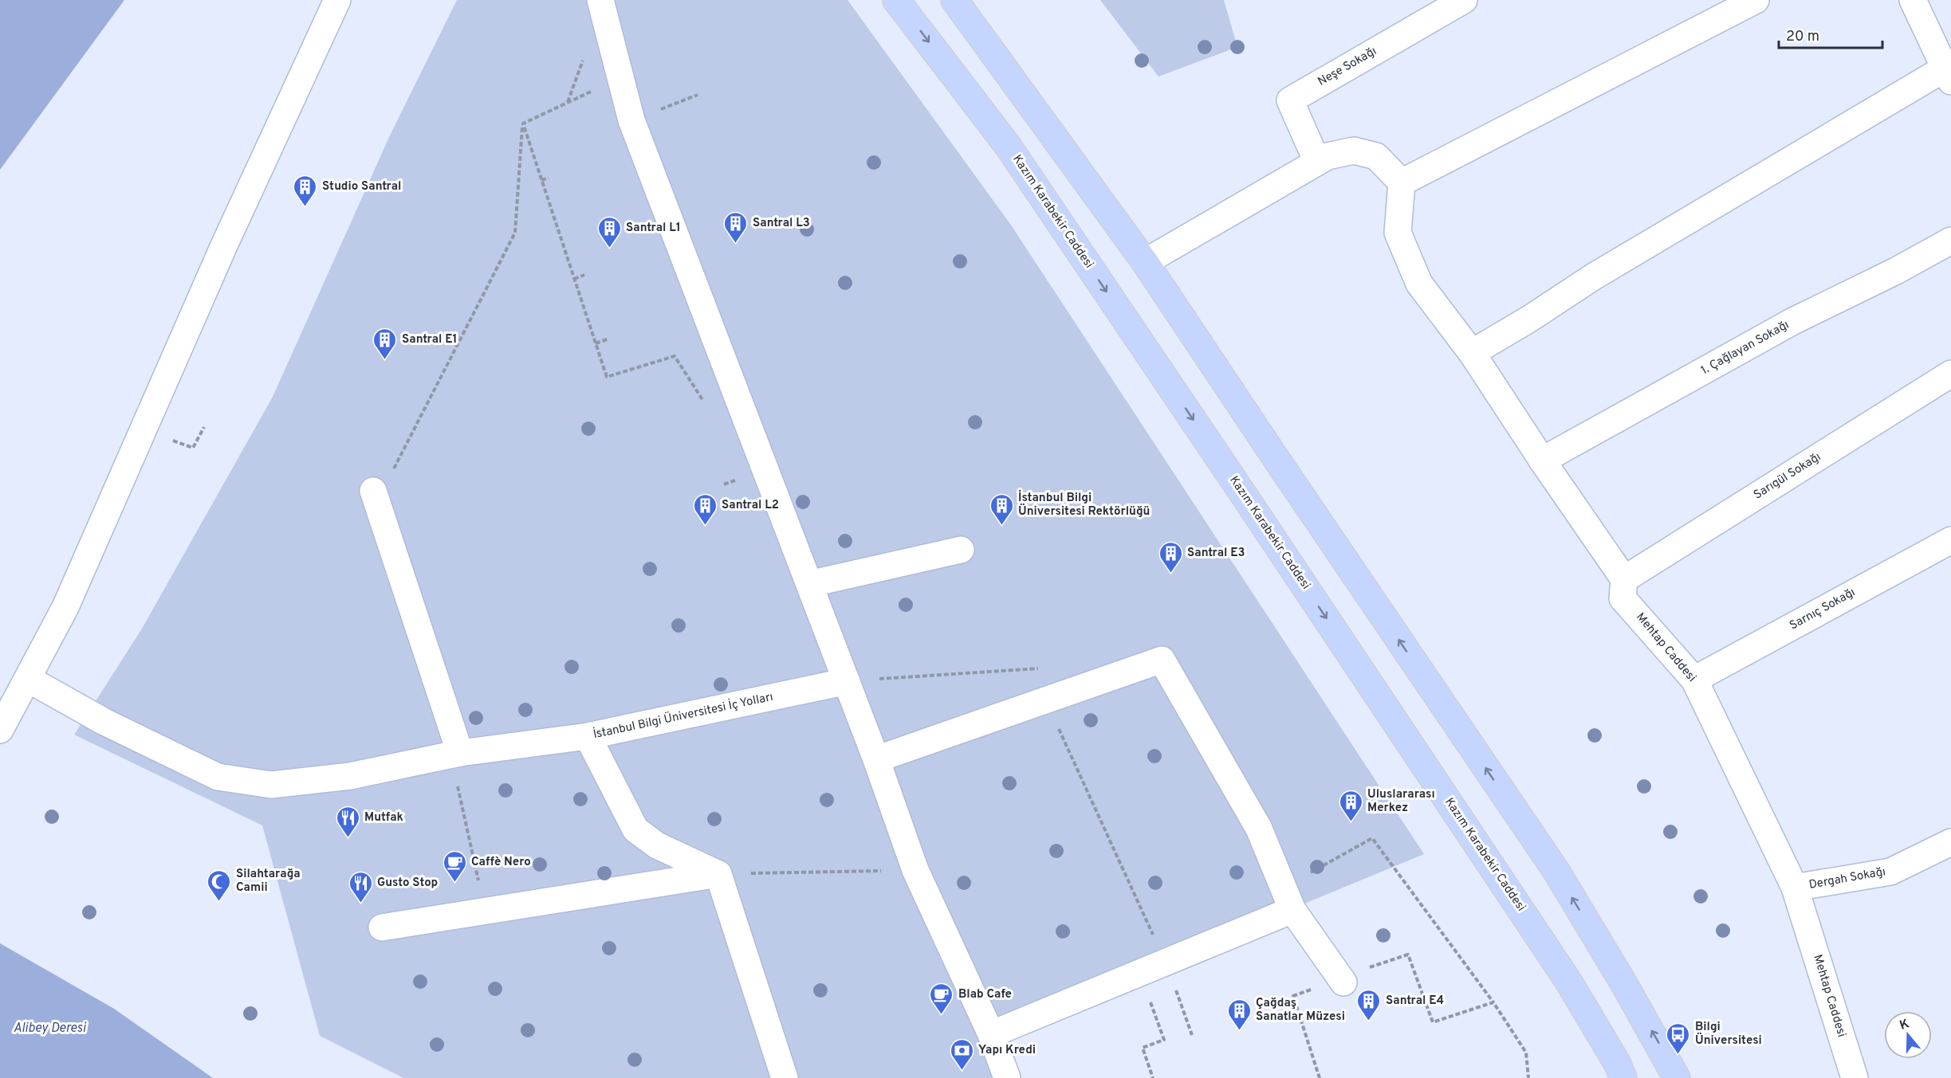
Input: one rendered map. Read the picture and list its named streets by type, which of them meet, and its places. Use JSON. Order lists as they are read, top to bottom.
{
  "streets": {
    "main road": ["Kazım Karabekir Caddesi"],
    "street": [
      "Neşe Sokağı",
      "1. Çağlayan Sokağı",
      "Sarıgül Sokağı",
      "Sarnıç Sokağı",
      "Mehtap Caddesi",
      "İstanbul Bilgi Üniversitesi İç Yolları",
      "Dergah Sokağı"
    ]
  },
  "crossings": [
    ["1. Çağlayan Sokağı", "Mehtap Caddesi"],
    ["Sarıgül Sokağı", "Mehtap Caddesi"],
    ["Sarnıç Sokağı", "Mehtap Caddesi"],
    ["Mehtap Caddesi", "Dergah Sokağı"]
  ],
  "water": ["Alibey Deresi"],
  "places": {
    "building": [
      "Studio Santral",
      "Santral L3",
      "Santral L1",
      "Santral E1",
      "Santral L2",
      "İstanbul Bilgi Üniversitesi Rektörlüğü",
      "Santral E3",
      "Uluslararası Merkez",
      "Santral E4",
      "Çağdaş Sanatlar Müzesi"
    ],
    "restaurant": ["Mutfak", "Gusto Stop"],
    "cafe": ["Caffè Nero", "Blab Cafe"],
    "mosque": ["Silahtarağa Camii"],
    "bus stop": ["Bilgi Üniversitesi"],
    "bank": ["Yapı Kredi"]
  },
  "scale_bar": "20 m",
  "north": "top"
}
